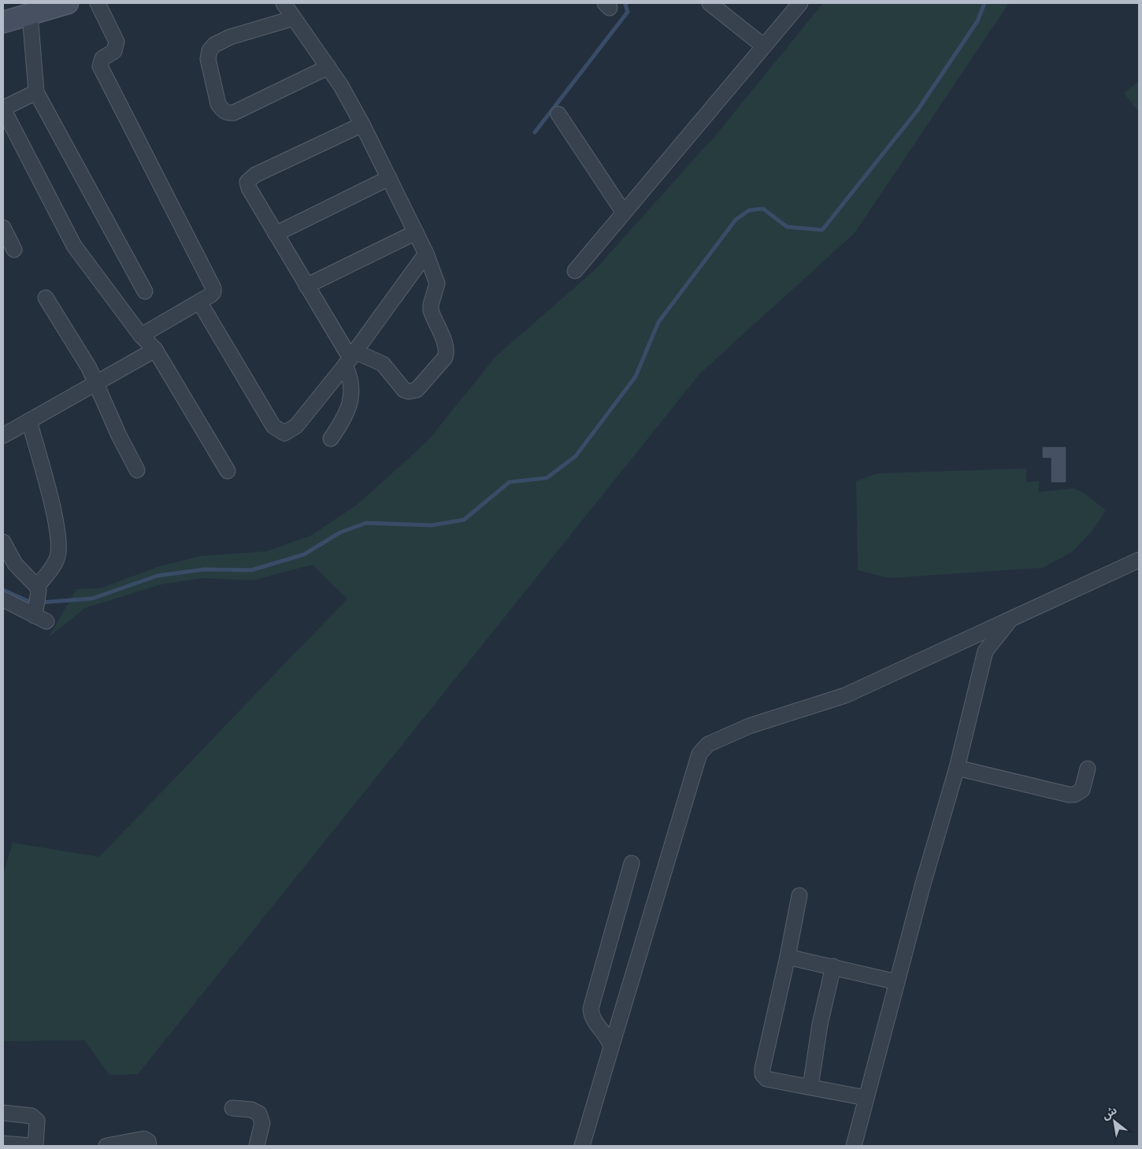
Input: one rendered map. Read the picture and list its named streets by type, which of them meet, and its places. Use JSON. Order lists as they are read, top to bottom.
{
  "north": "top left"
}
